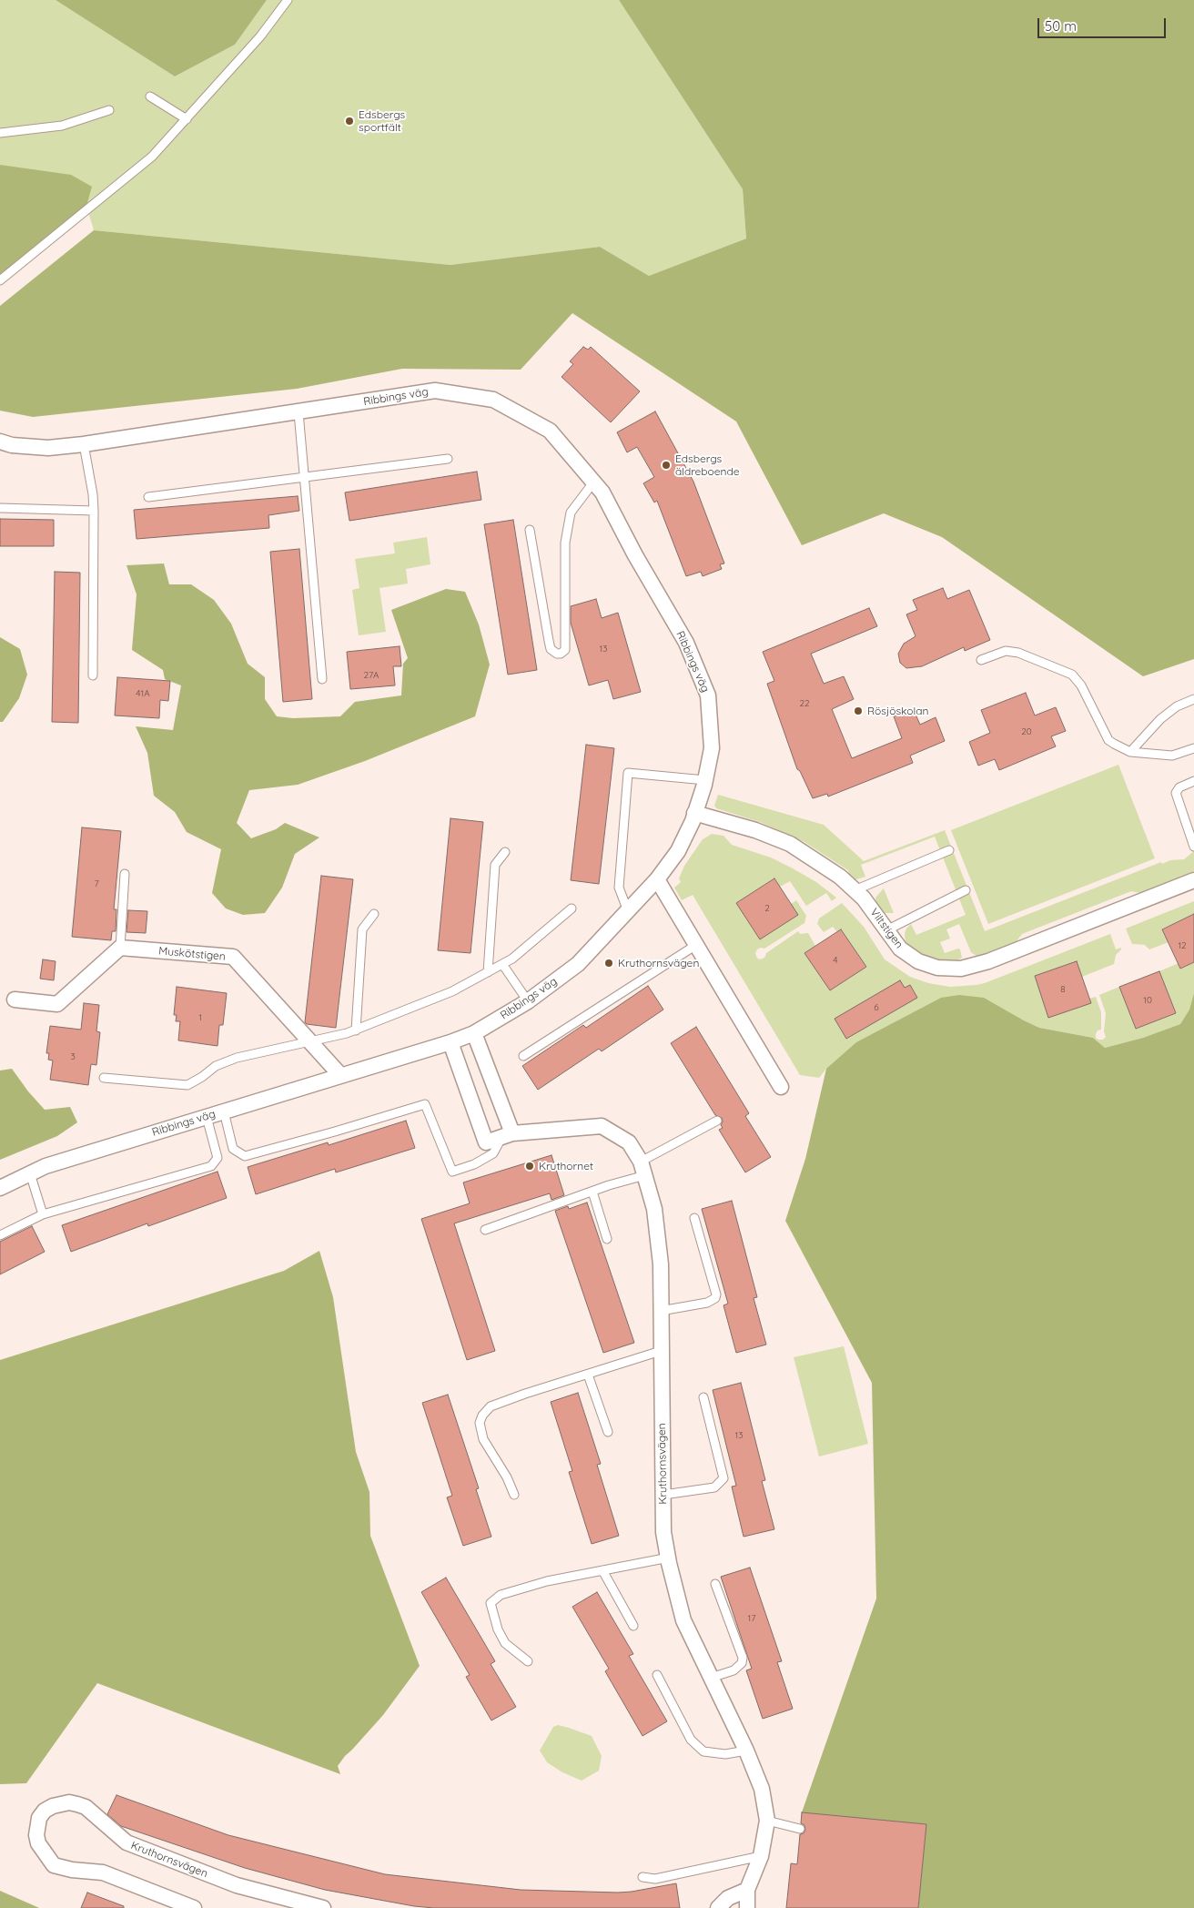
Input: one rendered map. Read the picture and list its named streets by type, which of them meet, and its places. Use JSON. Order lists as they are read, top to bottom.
{
  "streets": {
    "street": [
      "Ribbings väg",
      "Viltstigen",
      "Muskötstigen",
      "Kruthornsvägen"
    ]
  },
  "crossings": [
    ["Ribbings väg", "Viltstigen"],
    ["Ribbings väg", "Muskötstigen"],
    ["Ribbings väg", "Kruthornsvägen"]
  ],
  "places": [
    "Edsbergs sportfält",
    "Edsbergs äldreboende",
    "Rösjöskolan",
    "Kruthornsvägen",
    "Kruthornet"
  ],
  "house_numbers": [
    "13",
    "27A",
    "41A",
    "22",
    "20",
    "7",
    "2",
    "12",
    "4",
    "8",
    "10",
    "6",
    "1",
    "3",
    "13",
    "17"
  ],
  "scale_bar": "50 m"
}
